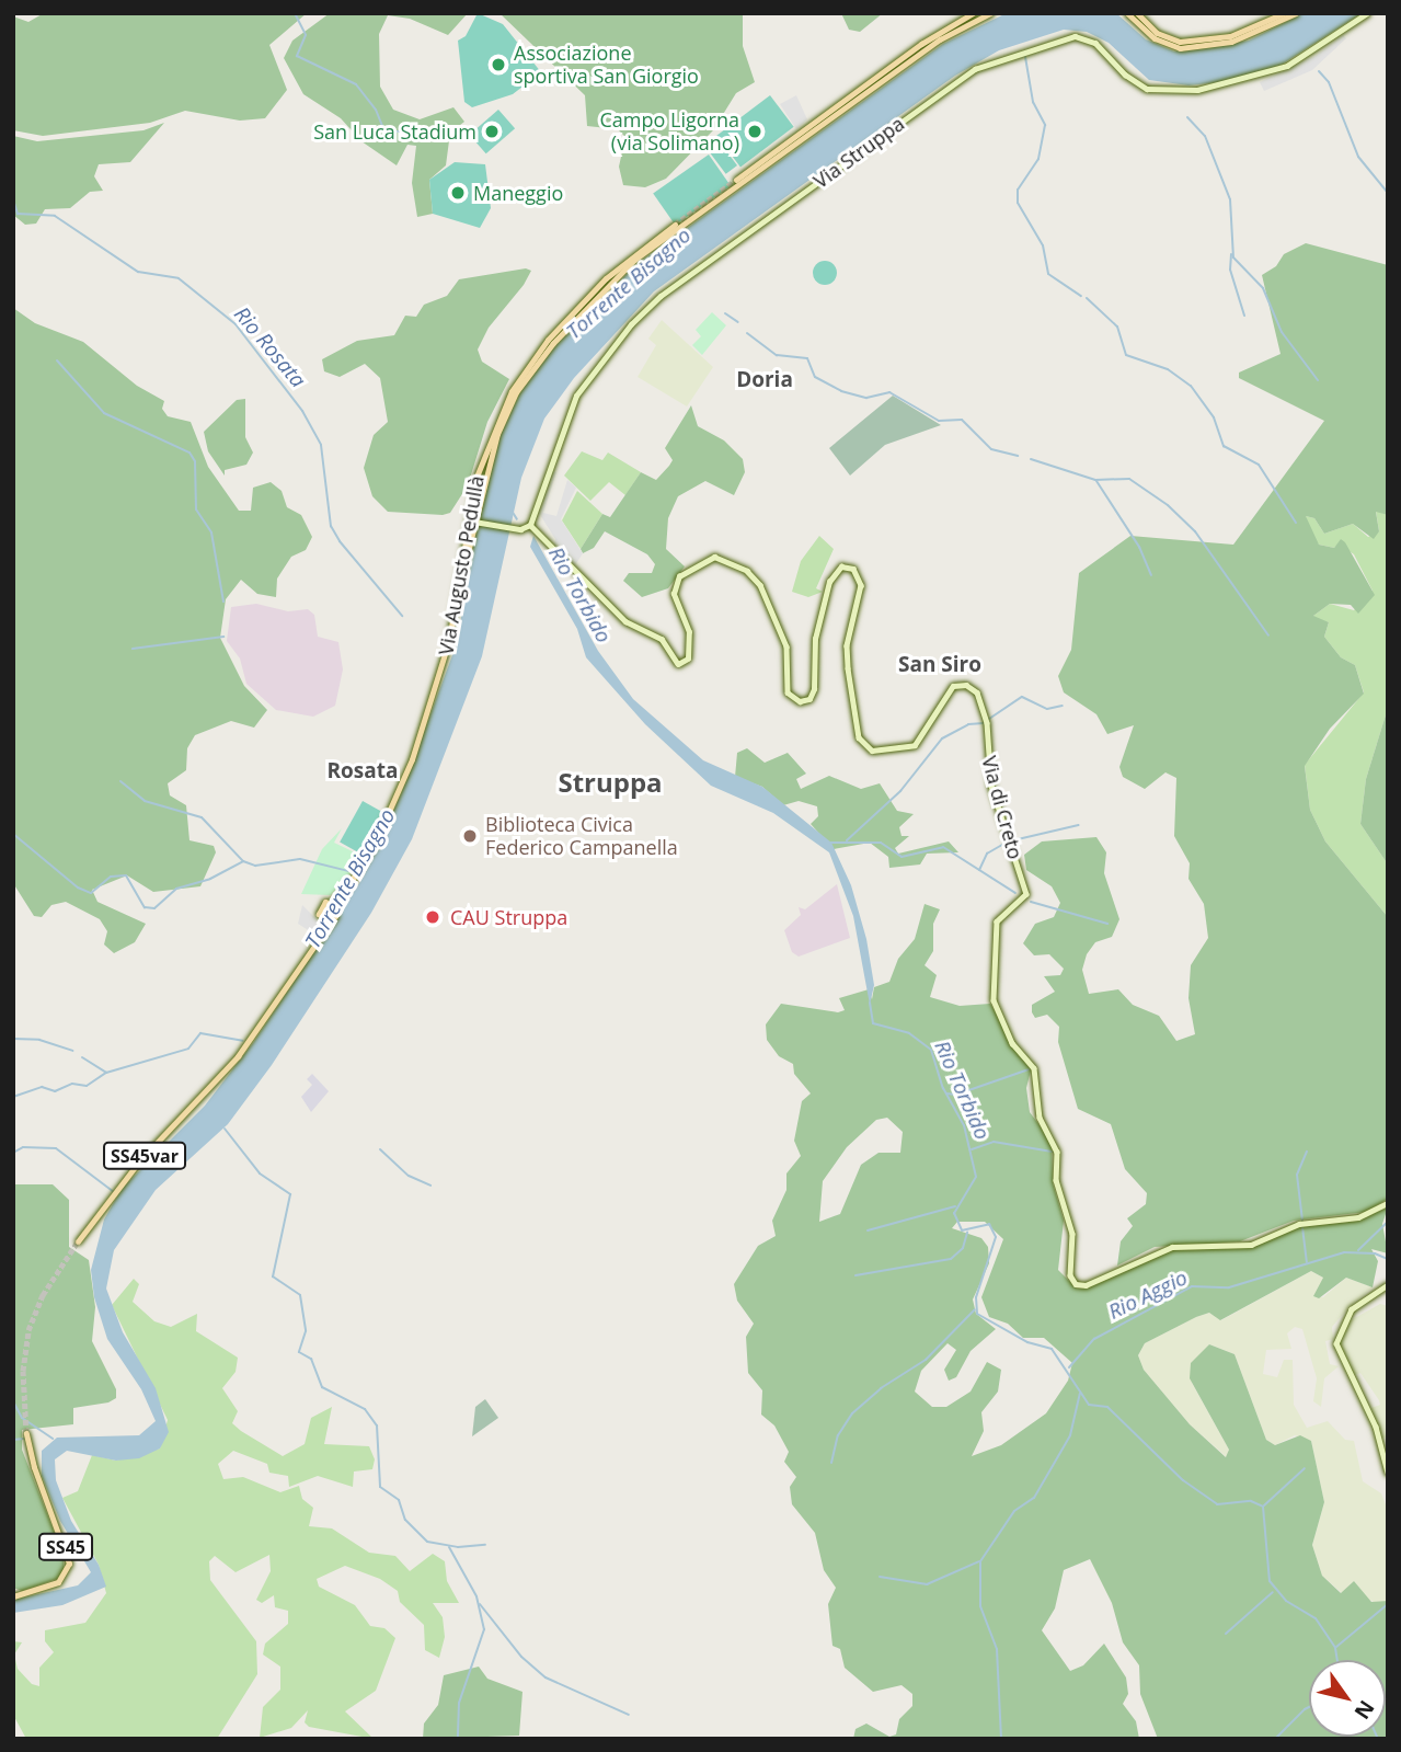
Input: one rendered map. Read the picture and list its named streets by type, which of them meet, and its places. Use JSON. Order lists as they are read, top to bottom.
{
  "streets": {
    "main road": [
      "Via Struppa",
      "Via Augusto Pedullà",
      "Via di Creto",
      "SS45var",
      "SS45"
    ]
  },
  "crossings": [
    ["Via Struppa", "Via di Creto"]
  ],
  "districts": [
    "Doria",
    "San Siro",
    "Rosata",
    "Struppa"
  ],
  "water": [
    "Torrente Bisagno",
    "Rio Rosata",
    "Rio Torbido",
    "Rio Aggio"
  ],
  "places": [
    "Associazione sportiva San Giorgio",
    "San Luca Stadium",
    "Campo Ligorna (via Solimano)",
    "Maneggio",
    "Biblioteca Civica Federico Campanella",
    "CAU Struppa"
  ],
  "north": "bottom right"
}
